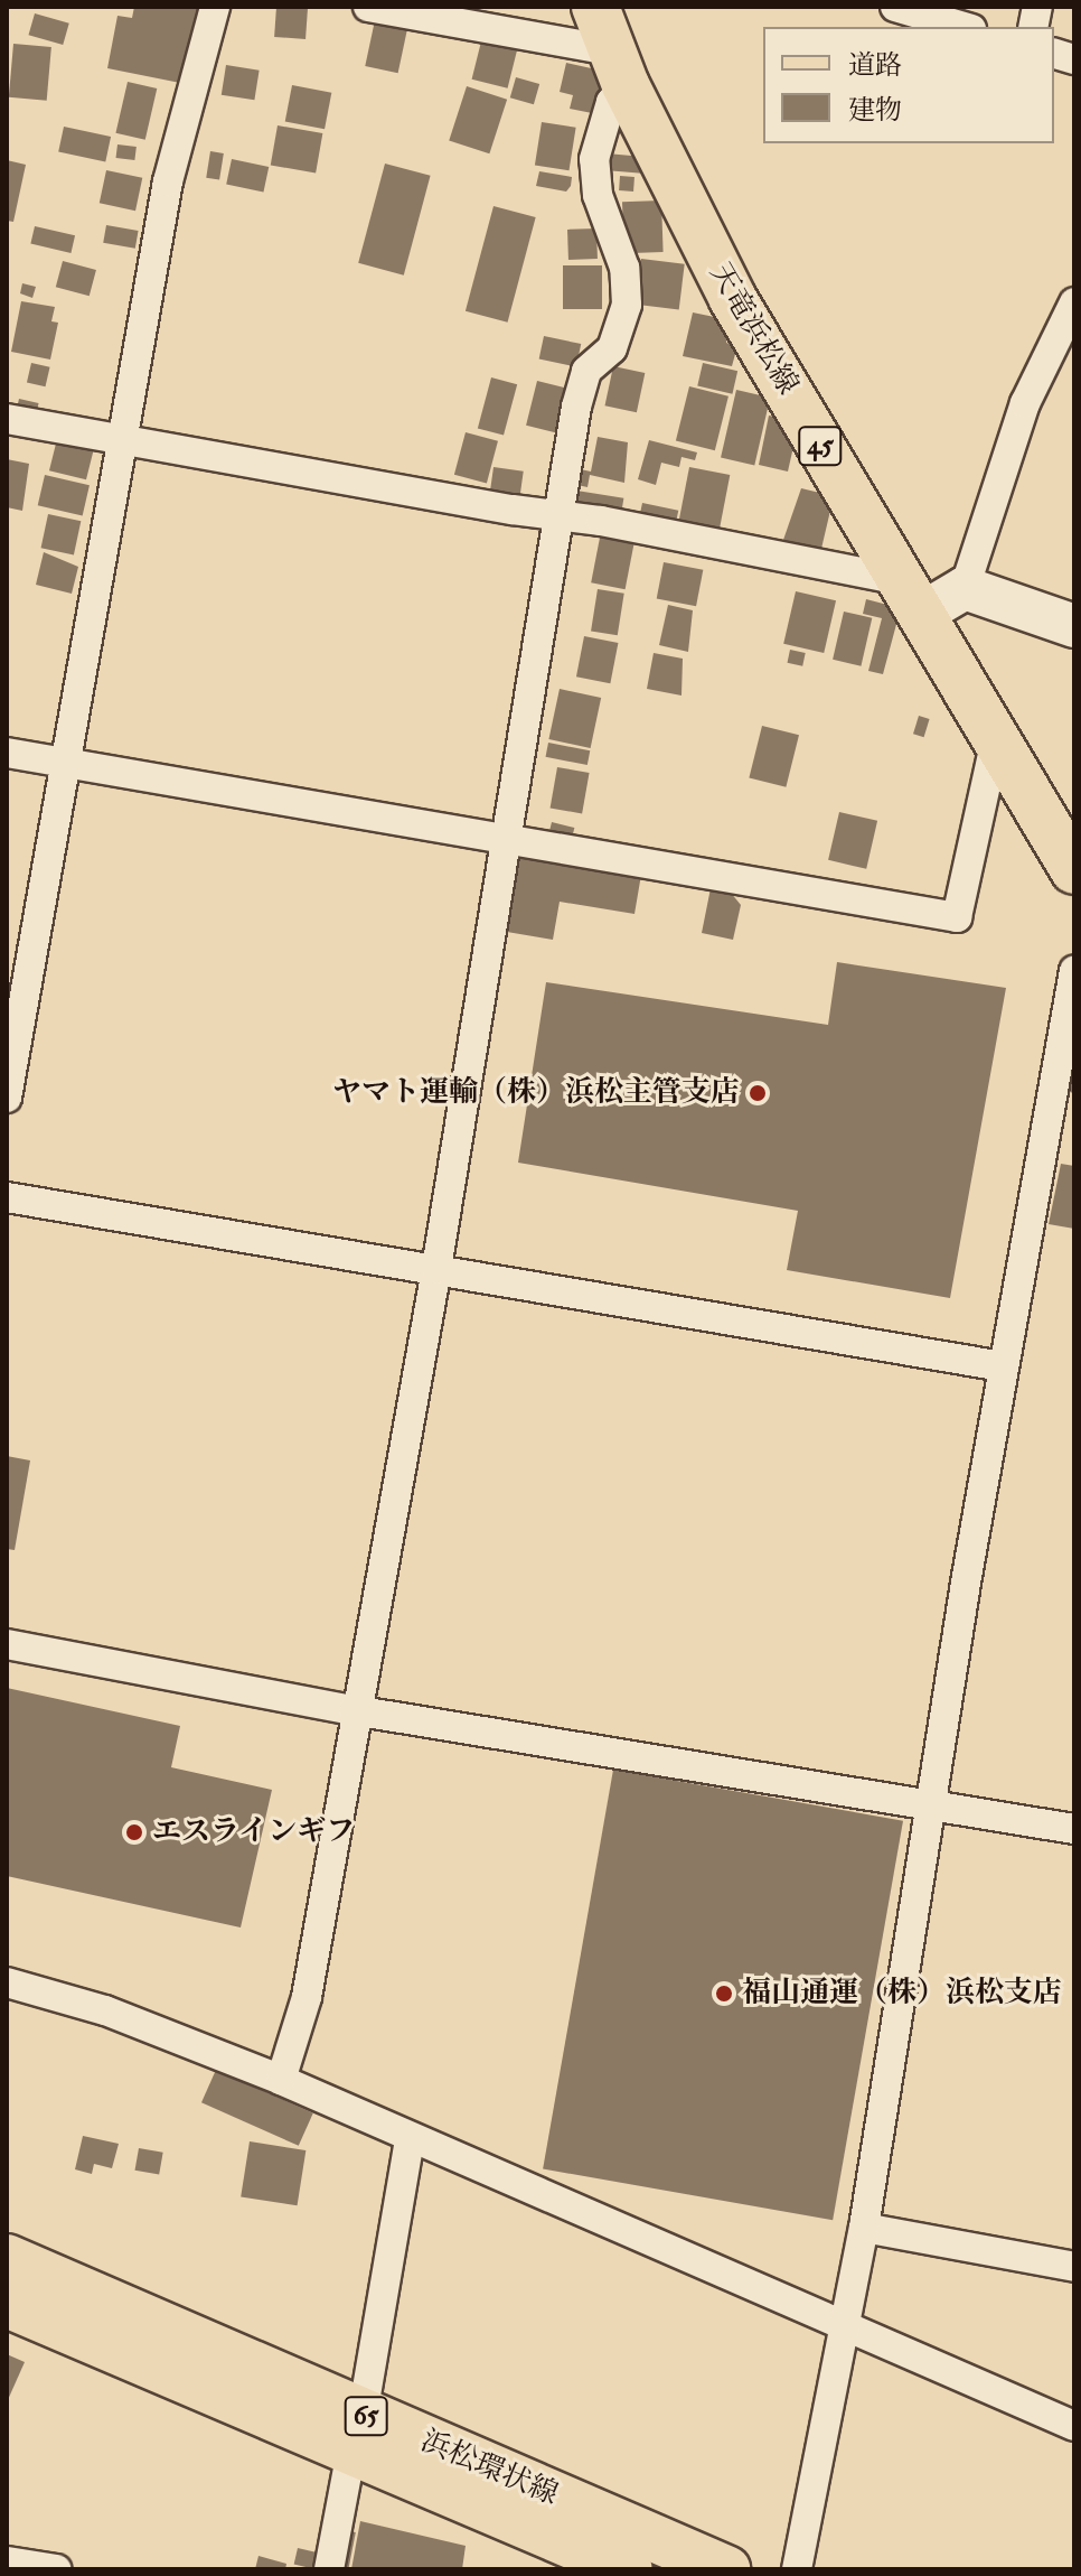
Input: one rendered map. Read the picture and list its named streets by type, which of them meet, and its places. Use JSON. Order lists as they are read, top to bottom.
{
  "streets": {
    "main road": [
      "天竜浜松線",
      "45",
      "65",
      "浜松環状線"
    ]
  },
  "places": ["ヤマト運輸（株）浜松主管支店", "エスラインギフ", "福山通運（株）浜松支店"],
  "legend": ["道路", "建物"]
}
